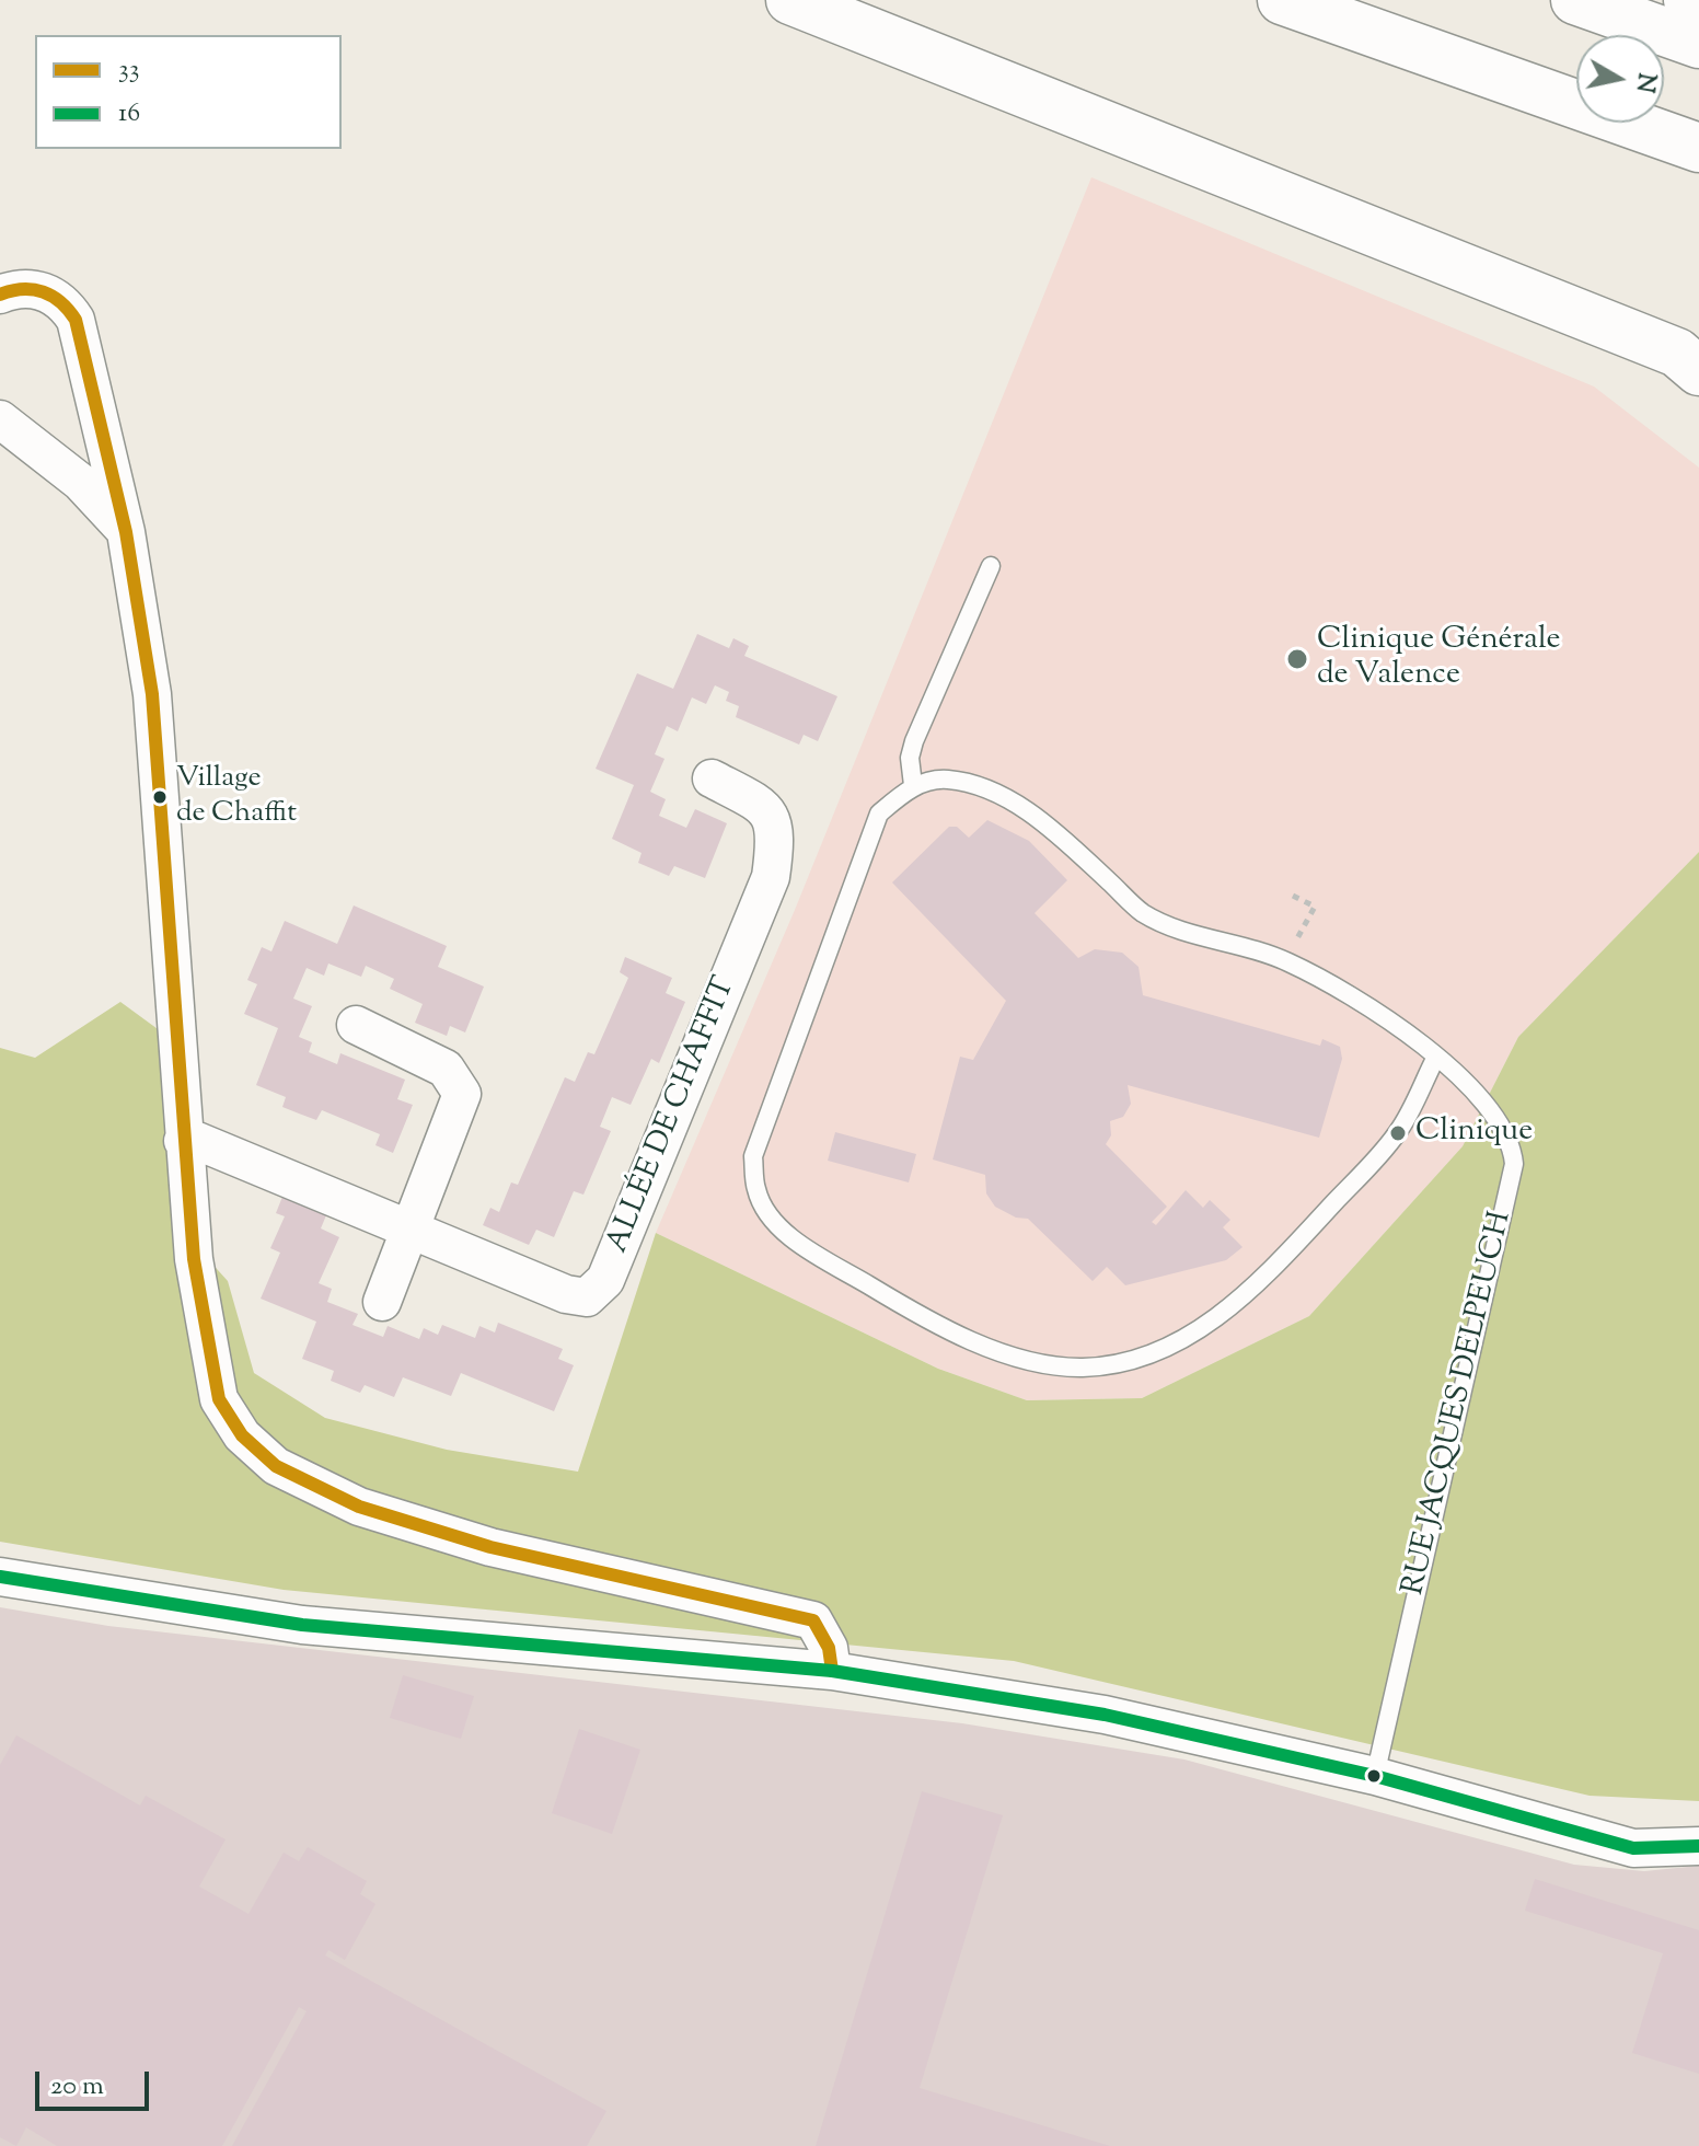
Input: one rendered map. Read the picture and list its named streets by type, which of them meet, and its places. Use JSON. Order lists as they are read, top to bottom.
{
  "streets": {
    "street": ["ALLÉE DE CHAFFIT"],
    "lane": ["RUE JACQUES DELPEUCH"]
  },
  "places": ["Clinique Générale de Valence", "Village de Chaffit", "Clinique"],
  "lines": ["transit line 33", "transit line 16"],
  "legend": ["33", "16"],
  "scale_bar": "20 m",
  "north": "right"
}
